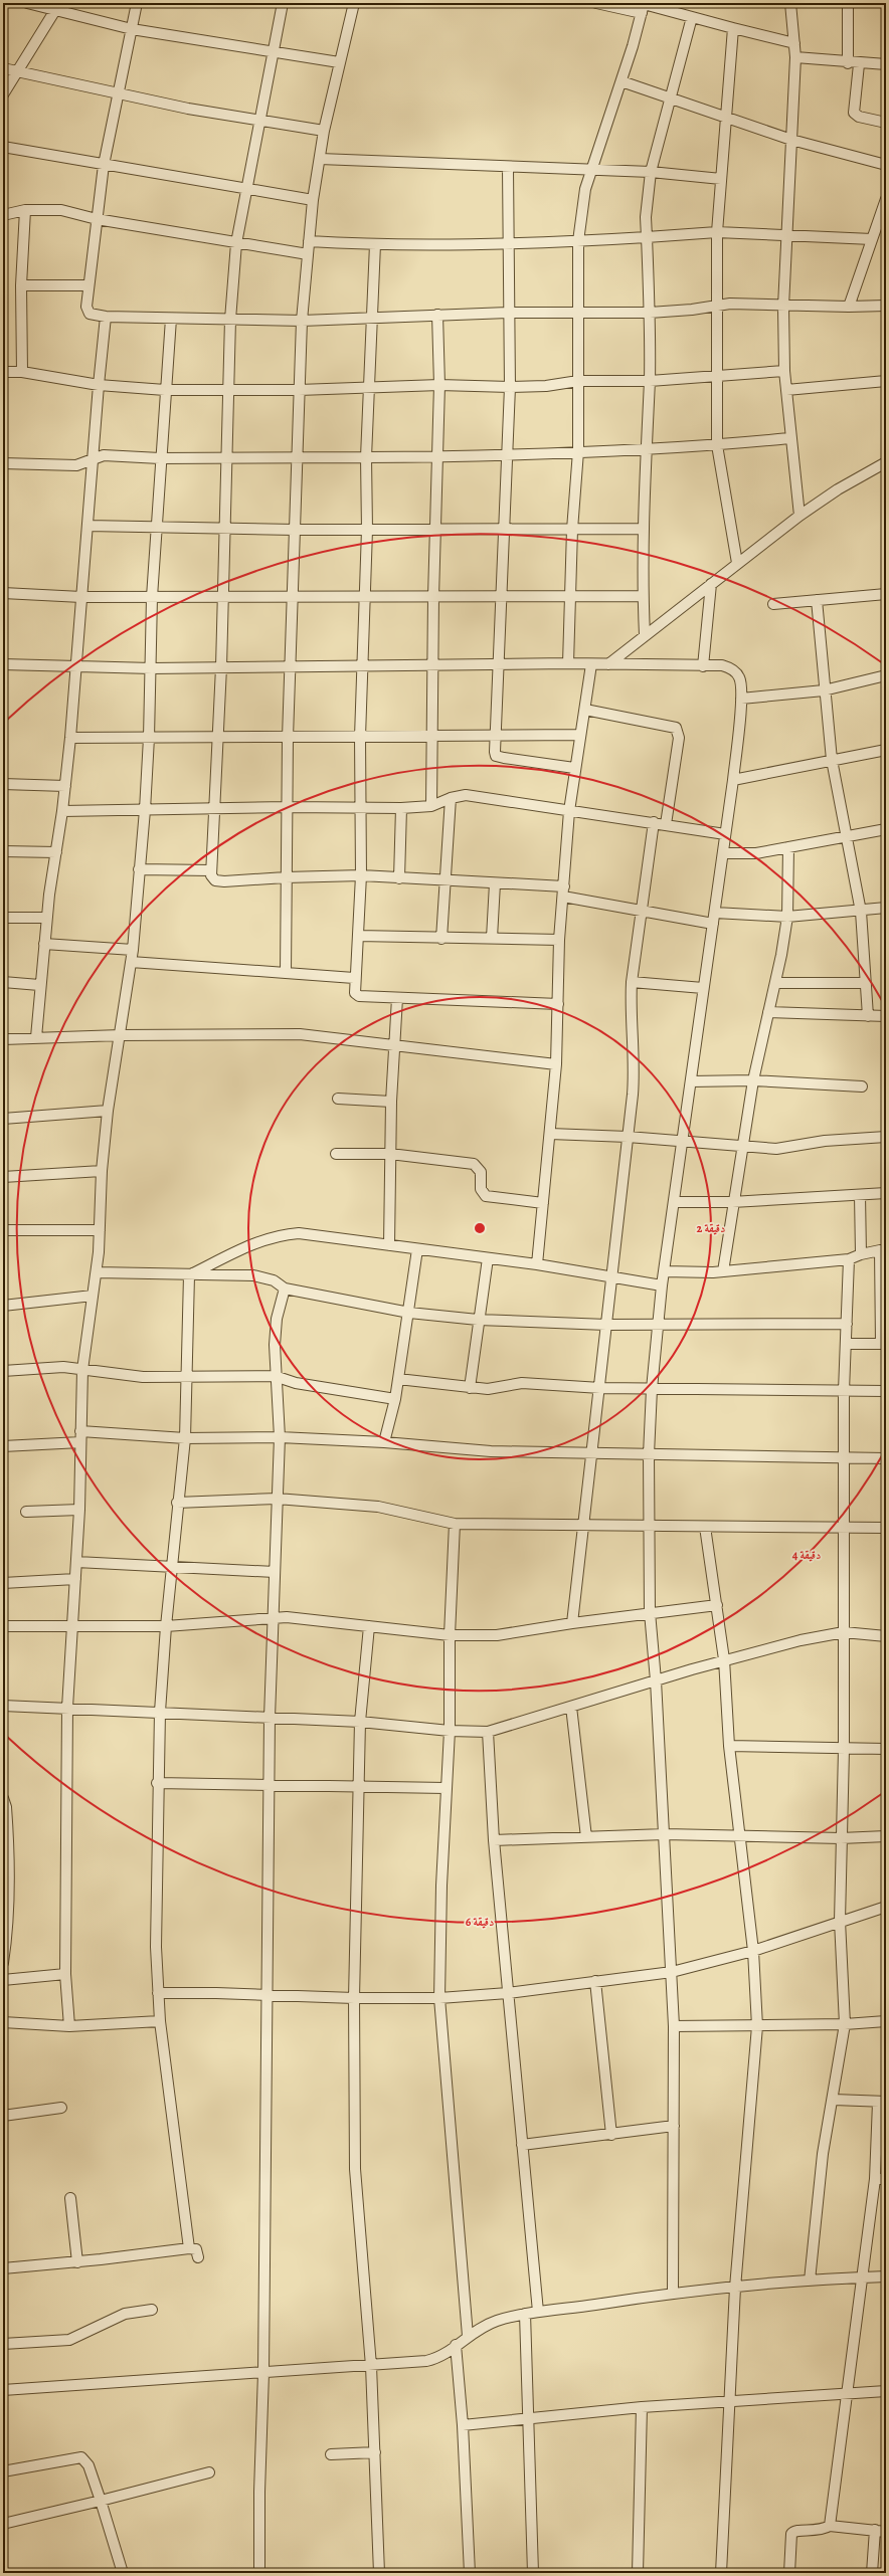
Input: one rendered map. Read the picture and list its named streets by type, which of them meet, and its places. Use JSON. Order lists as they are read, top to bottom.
{
  "rings": ["2 دقيقة", "4 دقيقة", "6 دقيقة"]
}
